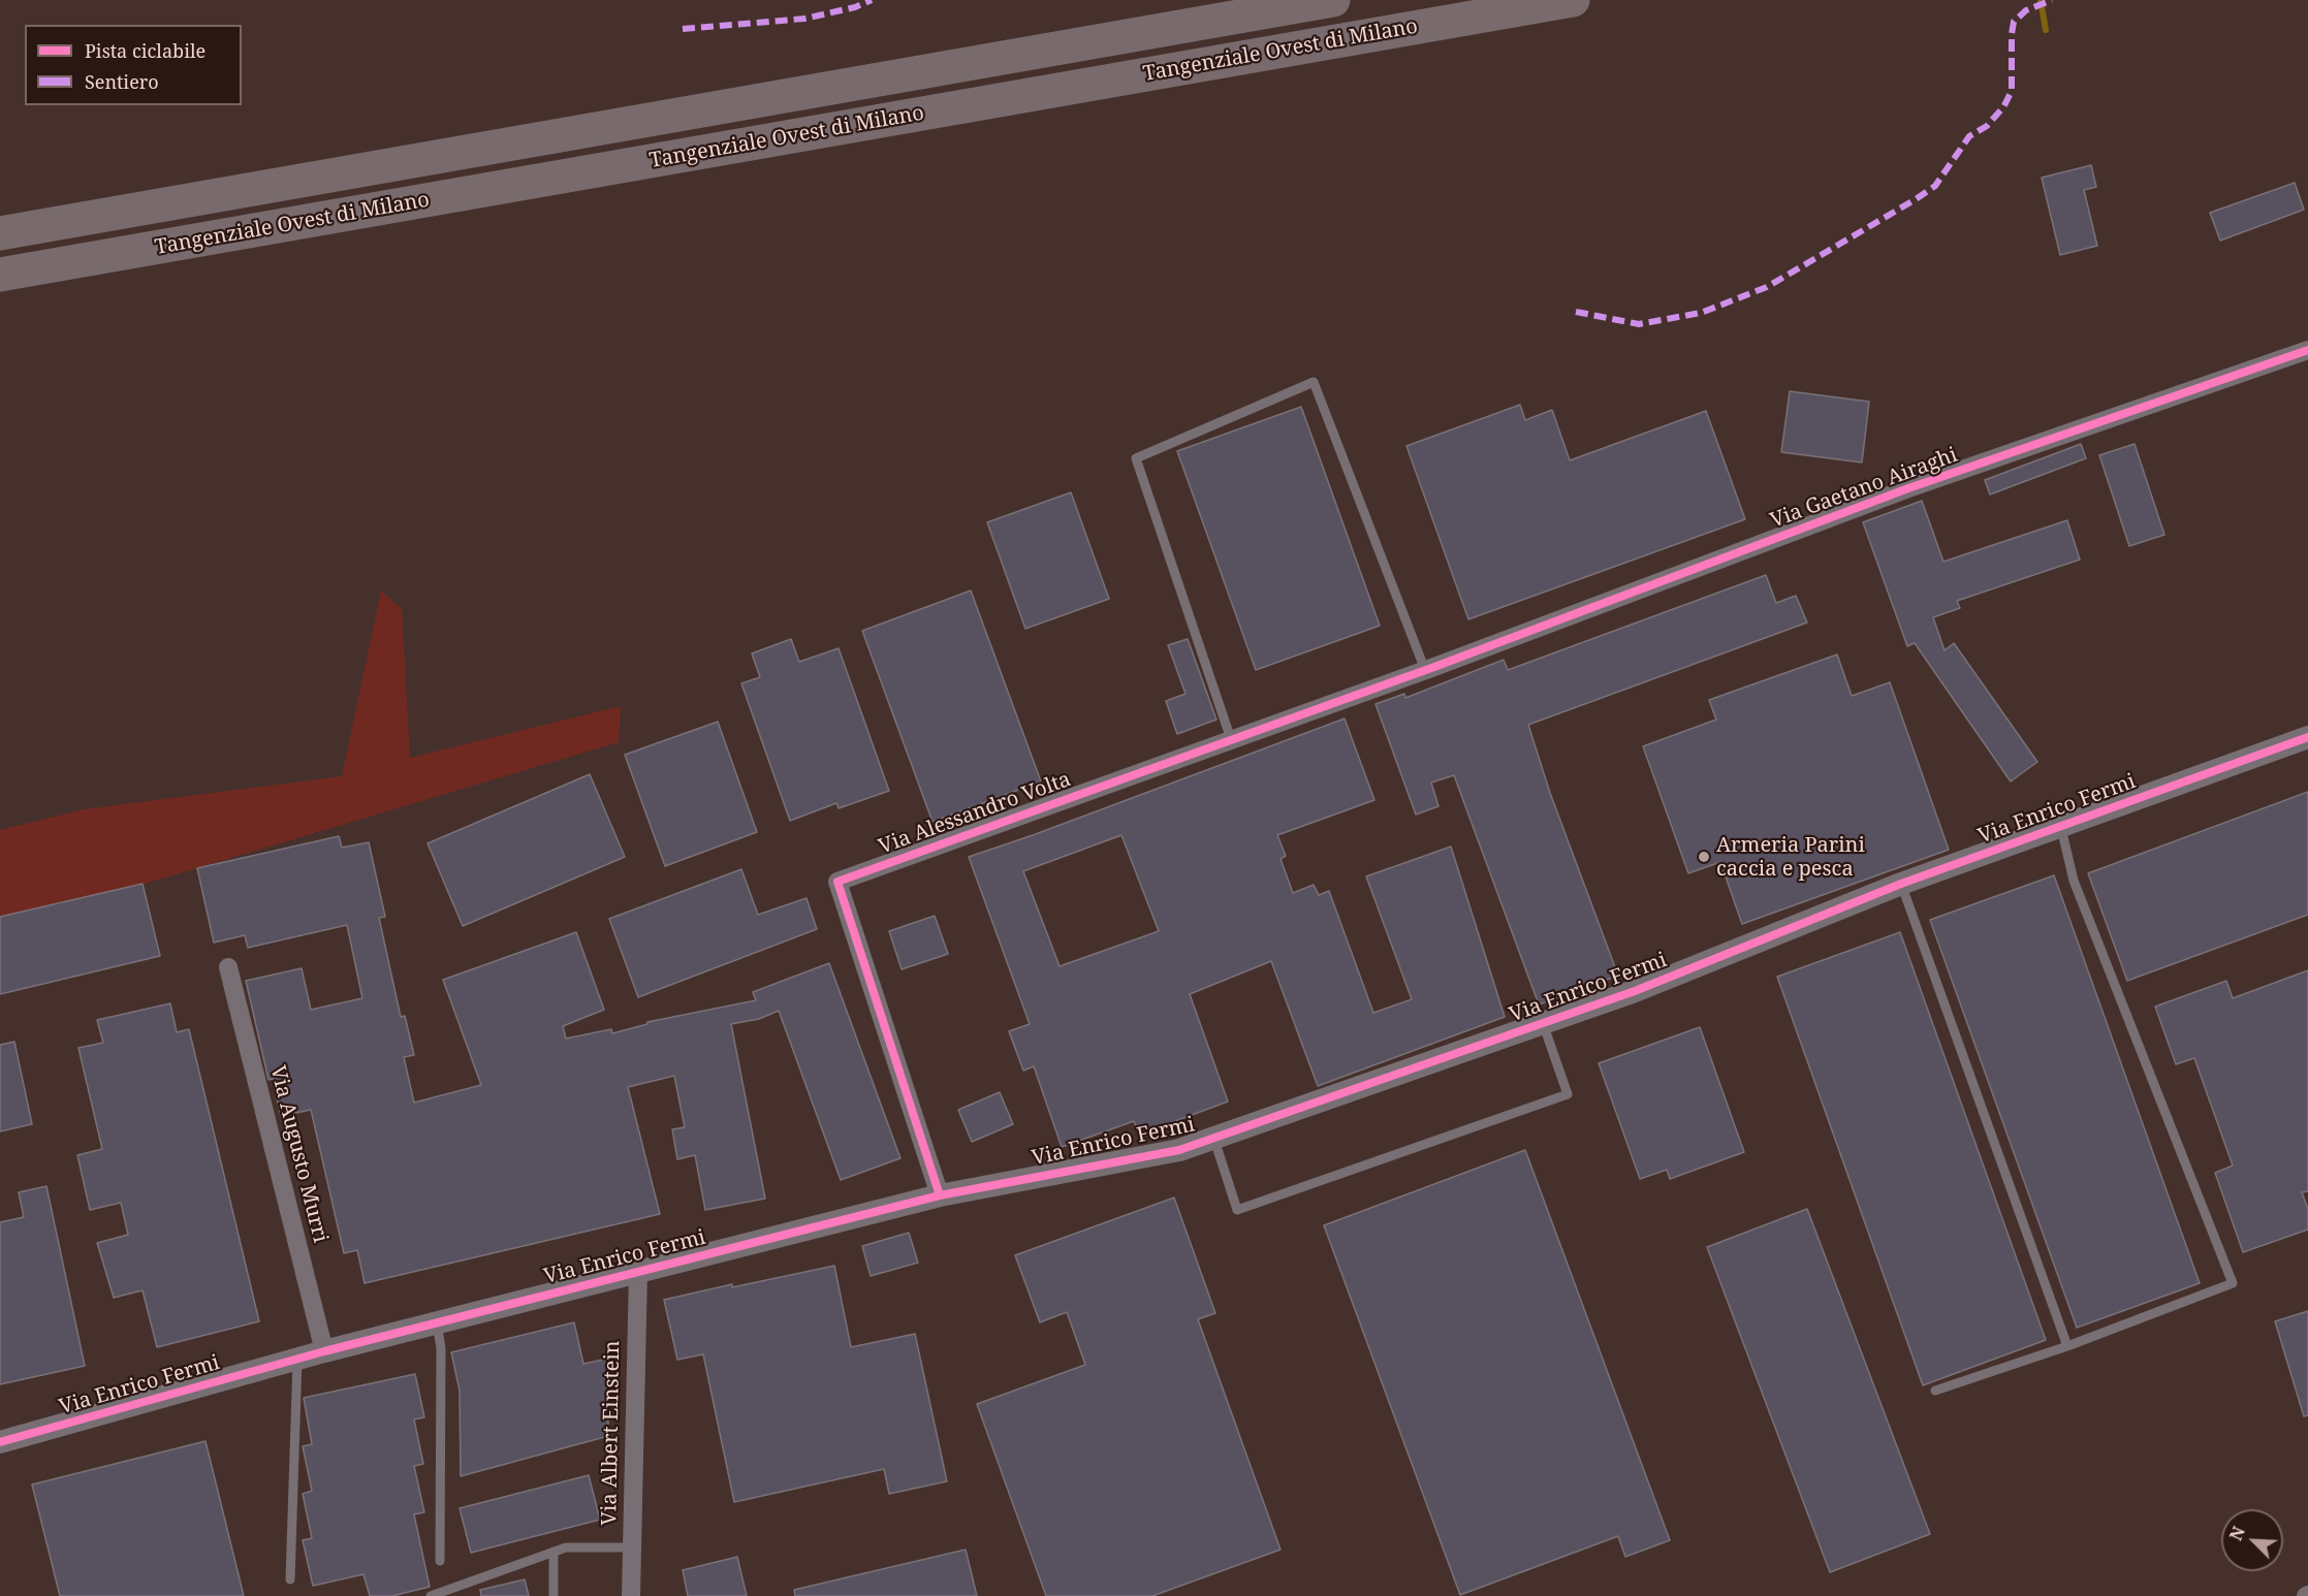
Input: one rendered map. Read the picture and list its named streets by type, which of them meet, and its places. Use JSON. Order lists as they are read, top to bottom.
{
  "streets": {
    "highway": ["Tangenziale Ovest di Milano"],
    "street": [
      "Via Gaetano Airaghi",
      "Via Enrico Fermi",
      "Via Alessandro Volta",
      "Via Augusto Murri",
      "Via Albert Einstein"
    ]
  },
  "crossings": [
    ["Via Gaetano Airaghi", "Via Alessandro Volta"],
    ["Via Enrico Fermi", "Via Alessandro Volta"],
    ["Via Enrico Fermi", "Via Augusto Murri"],
    ["Via Enrico Fermi", "Via Albert Einstein"]
  ],
  "places": ["Armeria Parini caccia e pesca"],
  "legend": ["Pista ciclabile", "Sentiero"],
  "north": "top left"
}
